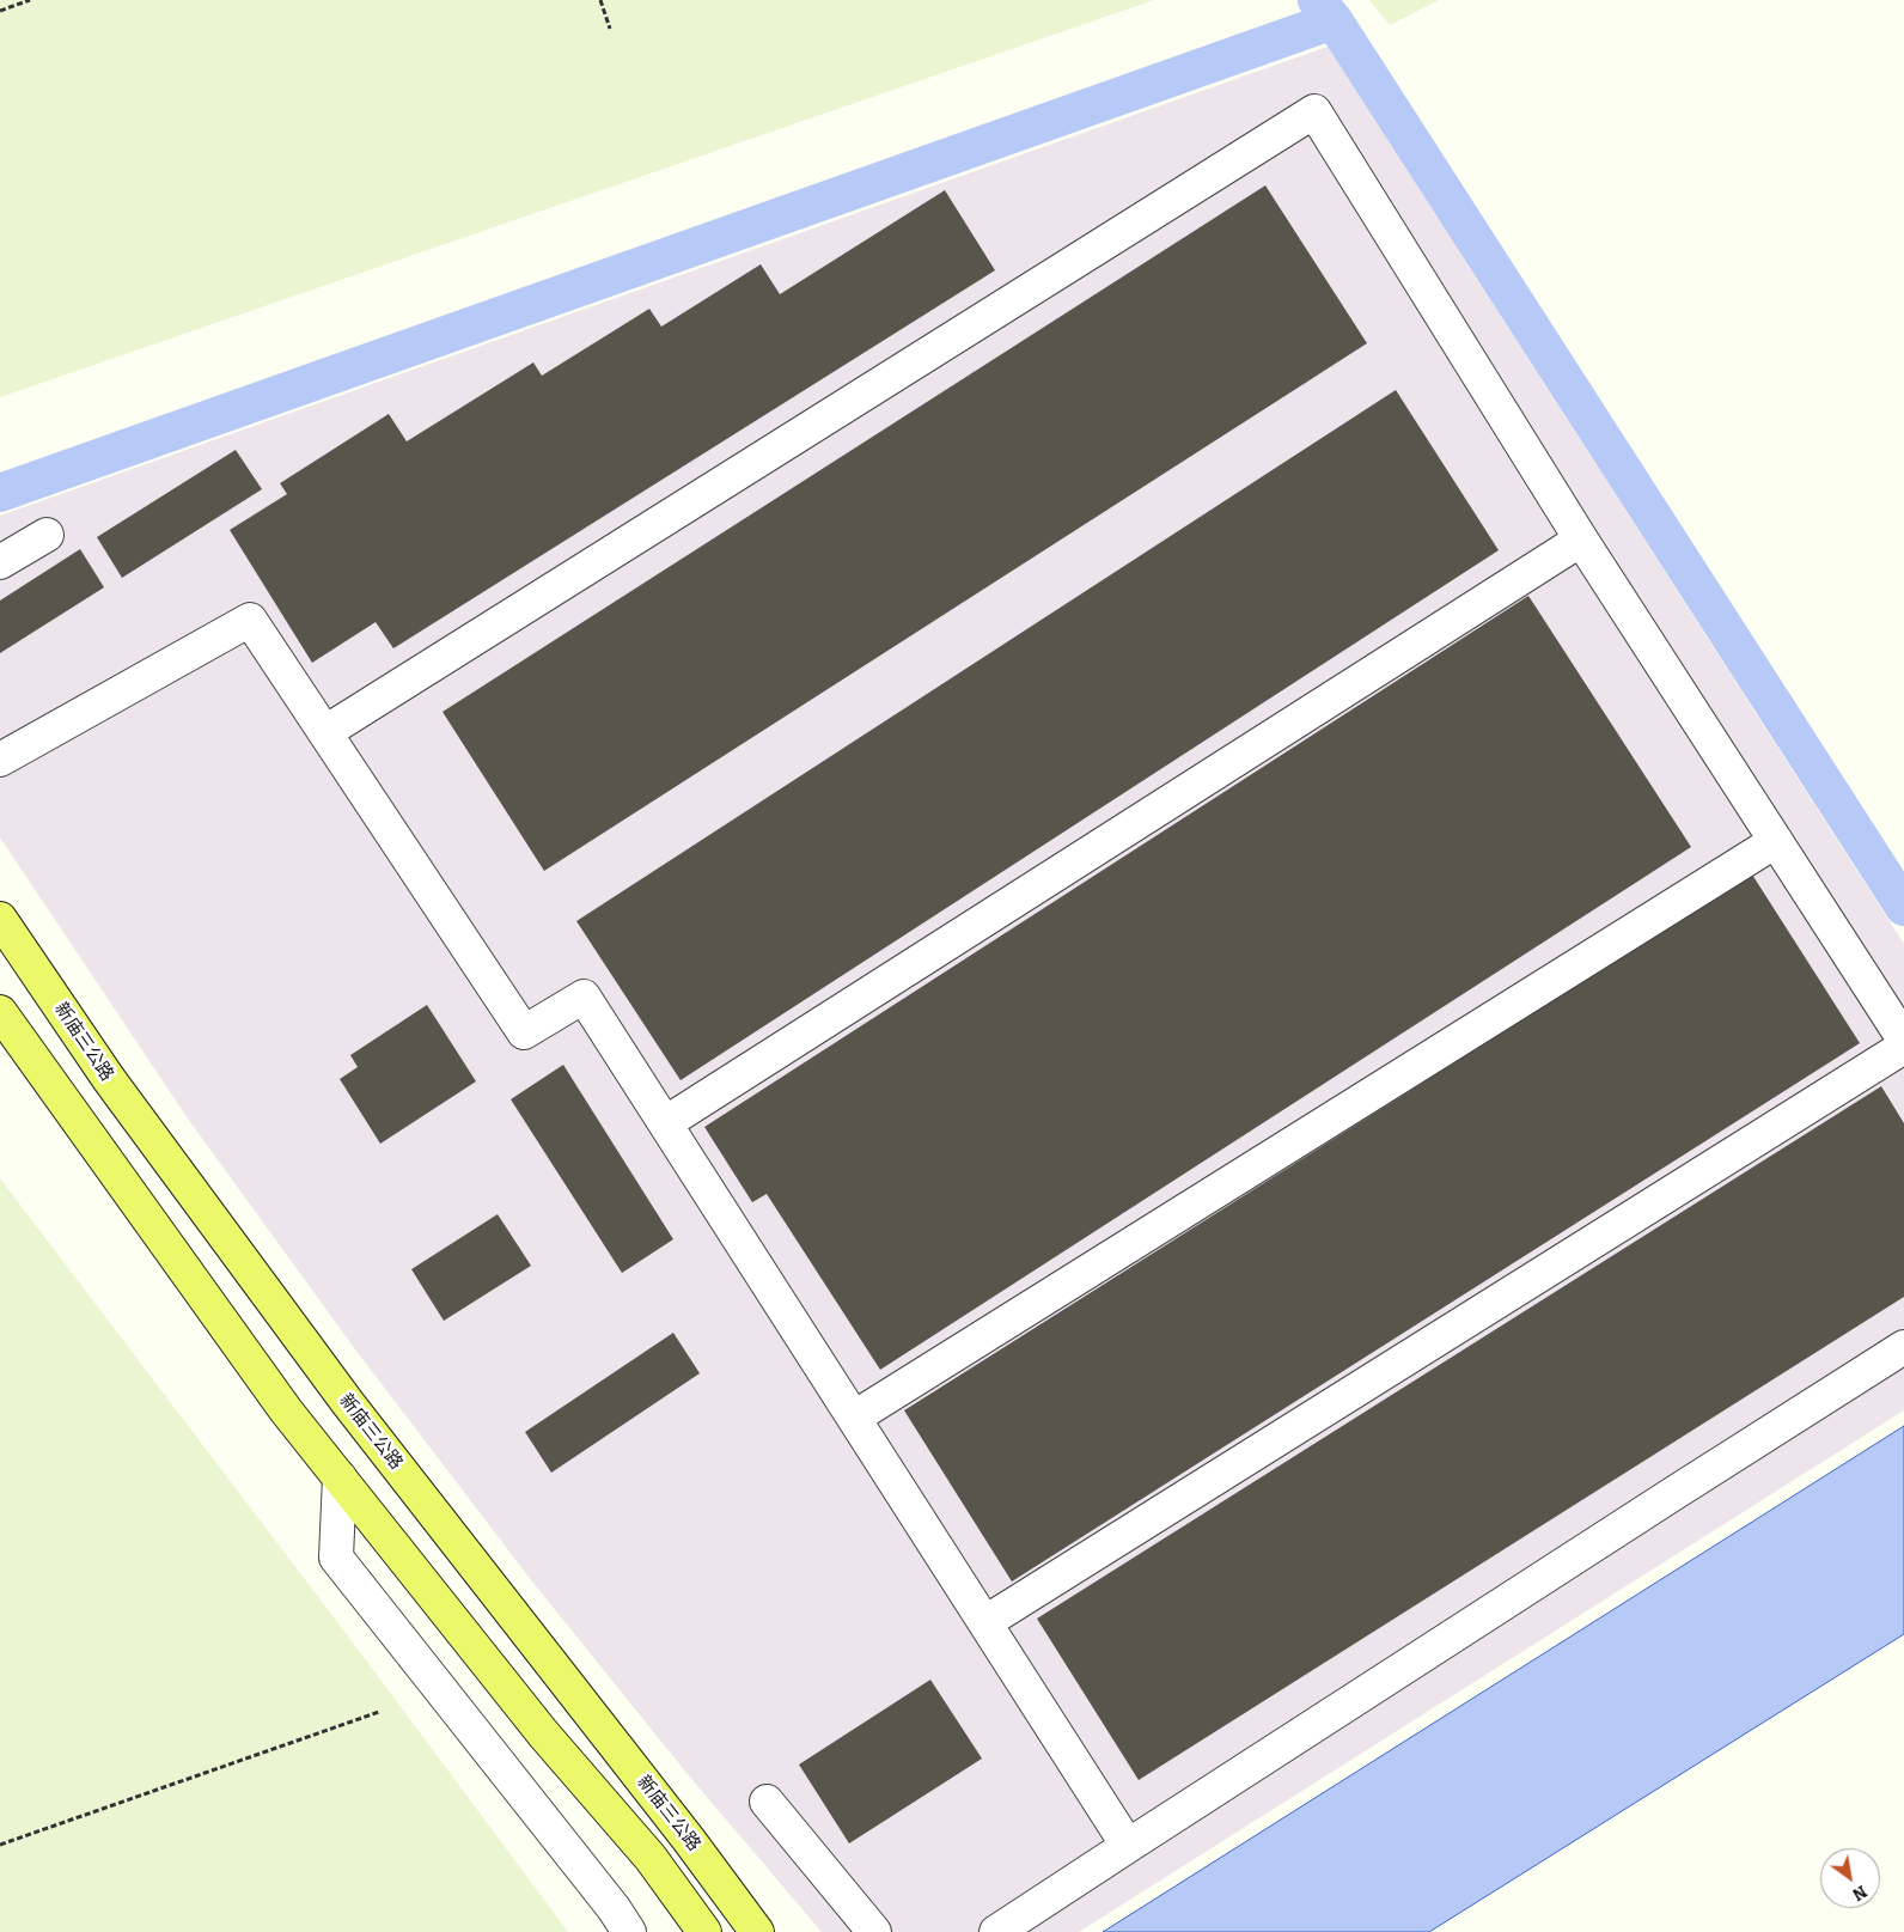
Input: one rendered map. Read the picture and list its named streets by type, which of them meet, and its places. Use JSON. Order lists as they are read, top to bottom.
{
  "streets": {
    "main road": ["新庙三公路"]
  },
  "north": "bottom right"
}
